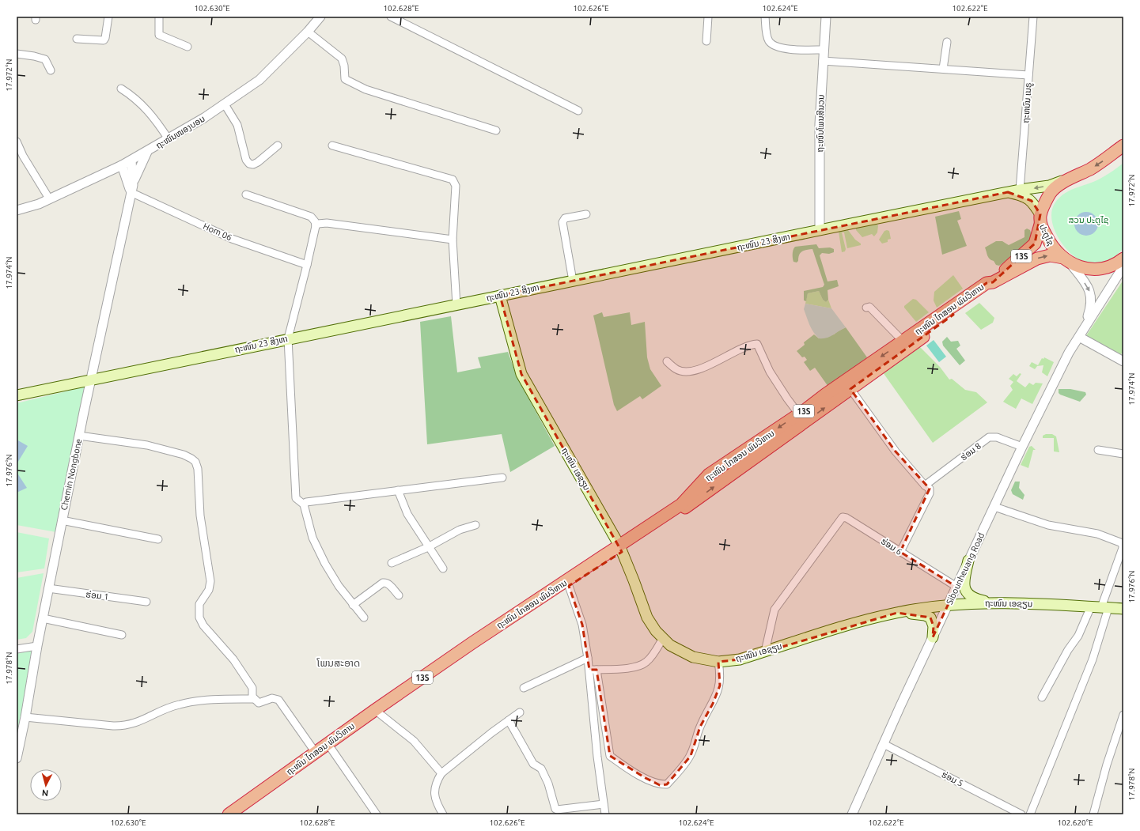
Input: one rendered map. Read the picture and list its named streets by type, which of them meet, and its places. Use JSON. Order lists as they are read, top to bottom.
{
  "streets": {
    "highway": ["ປະຕູໄຊ", "13S", "ຖະໜົນ ໄກສອນ ພົມວິຫານ"],
    "main road": ["ຖະໜົນ 23 ສິງຫາ", "ຖະໜົນ ເອຊຽນ"],
    "street": [
      "ຖະຫນົນ ເນຣູ",
      "ຖະໜົນໂພນສີນວນ",
      "ຖະໜົນໜອງບອນ",
      "Hom 06",
      "ຮ່ອມ 8",
      "Chemin Nongbone",
      "ຮ່ອມ 6",
      "Sibounheuang Road",
      "ຮ່ອມ 1",
      "ຮ່ອມ 5"
    ]
  },
  "crossings": [
    ["ຖະຫນົນ ເນຣູ", "ຖະໜົນ 23 ສິງຫາ"],
    ["ຖະໜົນໂພນສີນວນ", "ຖະໜົນ 23 ສິງຫາ"],
    ["ຖະໜົນໜອງບອນ", "Chemin Nongbone"],
    ["Hom 06", "Chemin Nongbone"],
    ["ປະຕູໄຊ", "ຖະໜົນ 23 ສິງຫາ"],
    ["ປະຕູໄຊ", "13S"],
    ["ປະຕູໄຊ", "Sibounheuang Road"],
    ["ຖະໜົນ 23 ສິງຫາ", "13S"],
    ["ຖະໜົນ 23 ສິງຫາ", "ຖະໜົນ ເອຊຽນ"],
    ["ຖະໜົນ 23 ສິງຫາ", "Chemin Nongbone"],
    ["13S", "ຖະໜົນ ໄກສອນ ພົມວິຫານ"],
    ["13S", "Sibounheuang Road"],
    ["ຖະໜົນ ໄກສອນ ພົມວິຫານ", "ຖະໜົນ ເອຊຽນ"],
    ["ຮ່ອມ 8", "Sibounheuang Road"],
    ["ຖະໜົນ ເອຊຽນ", "ຮ່ອມ 6"],
    ["ຖະໜົນ ເອຊຽນ", "Sibounheuang Road"],
    ["Chemin Nongbone", "ຮ່ອມ 1"],
    ["ຮ່ອມ 6", "Sibounheuang Road"],
    ["Sibounheuang Road", "ຮ່ອມ 5"]
  ],
  "districts": ["ໂພນສະອາດ"],
  "parks": ["ສວນ ປະຕູໄຊ"],
  "north": "bottom",
  "coordinates": [
    "102.630°E",
    "102.628°E",
    "102.626°E",
    "102.624°E",
    "102.622°E",
    "17.972°N",
    "17.974°N",
    "17.976°N",
    "17.978°N",
    "102.620°E"
  ]
}
